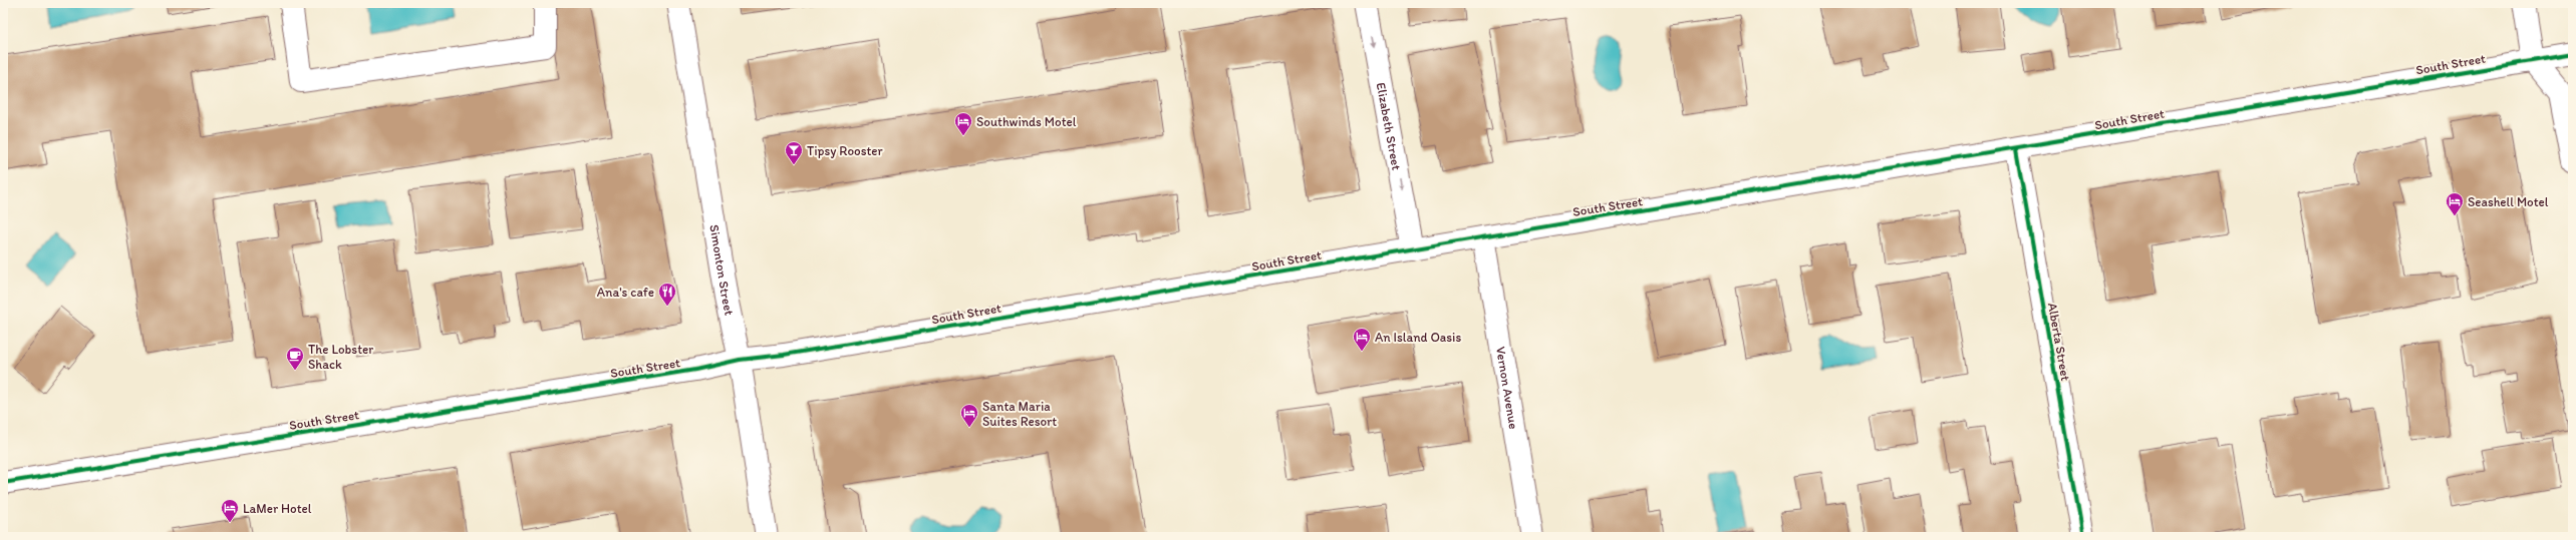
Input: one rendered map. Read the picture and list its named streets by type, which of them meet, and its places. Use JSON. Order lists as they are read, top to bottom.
{
  "streets": {
    "street": [
      "South Street",
      "Elizabeth Street",
      "Simonton Street",
      "Alberta Street",
      "Vernon Avenue"
    ]
  },
  "crossings": [
    ["South Street", "Elizabeth Street"],
    ["South Street", "Simonton Street"],
    ["South Street", "Alberta Street"],
    ["South Street", "Vernon Avenue"]
  ],
  "one_way": ["Elizabeth Street"],
  "places": {
    "hotel": [
      "Southwinds Motel",
      "Seashell Motel",
      "An Island Oasis",
      "Santa Maria Suites Resort",
      "LaMer Hotel"
    ],
    "bar": ["Tipsy Rooster"],
    "restaurant": ["Ana's cafe"],
    "cafe": ["The Lobster Shack"]
  }
}
